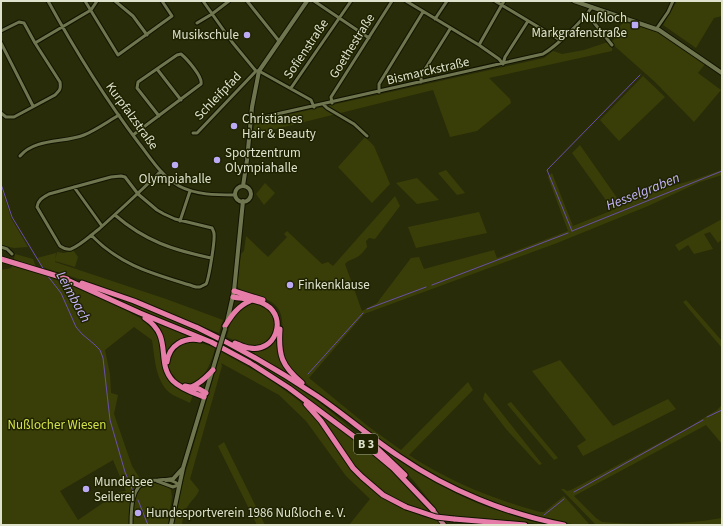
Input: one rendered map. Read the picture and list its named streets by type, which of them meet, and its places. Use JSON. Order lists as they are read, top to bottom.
{
  "streets": {
    "highway": ["B 3"],
    "street": [
      "Goethestraße",
      "Sofienstraße",
      "Bismarckstraße",
      "Schleifpfad",
      "Kurpfalzstraße"
    ]
  },
  "crossings": [
    ["Goethestraße", "Bismarckstraße"]
  ],
  "water": ["Hesselgraben", "Leimbach"],
  "parks": ["Nußlocher Wiesen"],
  "places": {
    "transit": ["Nußloch Markgrafenstraße"],
    "other": [
      "Musikschule",
      "Christianes Hair & Beauty",
      "Sportzentrum Olympiahalle",
      "Olympiahalle",
      "Finkenklause",
      "Mundelsee Seilerei",
      "Hundesportverein 1986 Nußloch e. V."
    ]
  }
}
